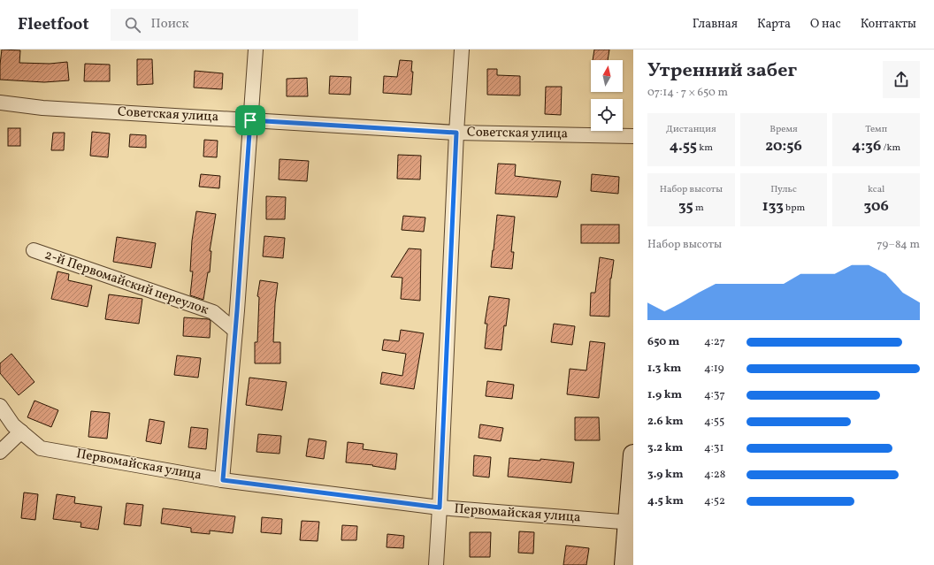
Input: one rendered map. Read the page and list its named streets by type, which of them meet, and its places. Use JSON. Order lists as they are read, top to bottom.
{
  "streets": {
    "street": ["Советская улица", "2-й Первомайский переулок", "Первомайская улица"]
  },
  "north": "top",
  "page": {
    "header": "Fleetfoot",
    "search": "Поиск",
    "nav": [
      "Главная",
      "Карта",
      "О нас",
      "Контакты"
    ],
    "heading": ["Утренний забег", "07:14 · 7 × 650 m"],
    "stats": [
      ["Дистанция", "4.55 km"],
      ["Время", "20:56"],
      ["Темп", "4:36 /km"],
      ["Набор высоты", "35 m"],
      ["Пульс", "133 bpm"],
      ["kcal", "306"]
    ],
    "chart": ["Набор высоты", "79–84 m"],
    "list": [
      {
        "name": "650 m",
        "note": "4:27"
      },
      {
        "name": "1.3 km",
        "note": "4:19"
      },
      {
        "name": "1.9 km",
        "note": "4:37"
      },
      {
        "name": "2.6 km",
        "note": "4:55"
      },
      {
        "name": "3.2 km",
        "note": "4:31"
      },
      {
        "name": "3.9 km",
        "note": "4:28"
      },
      {
        "name": "4.5 km",
        "note": "4:52"
      }
    ]
  }
}
